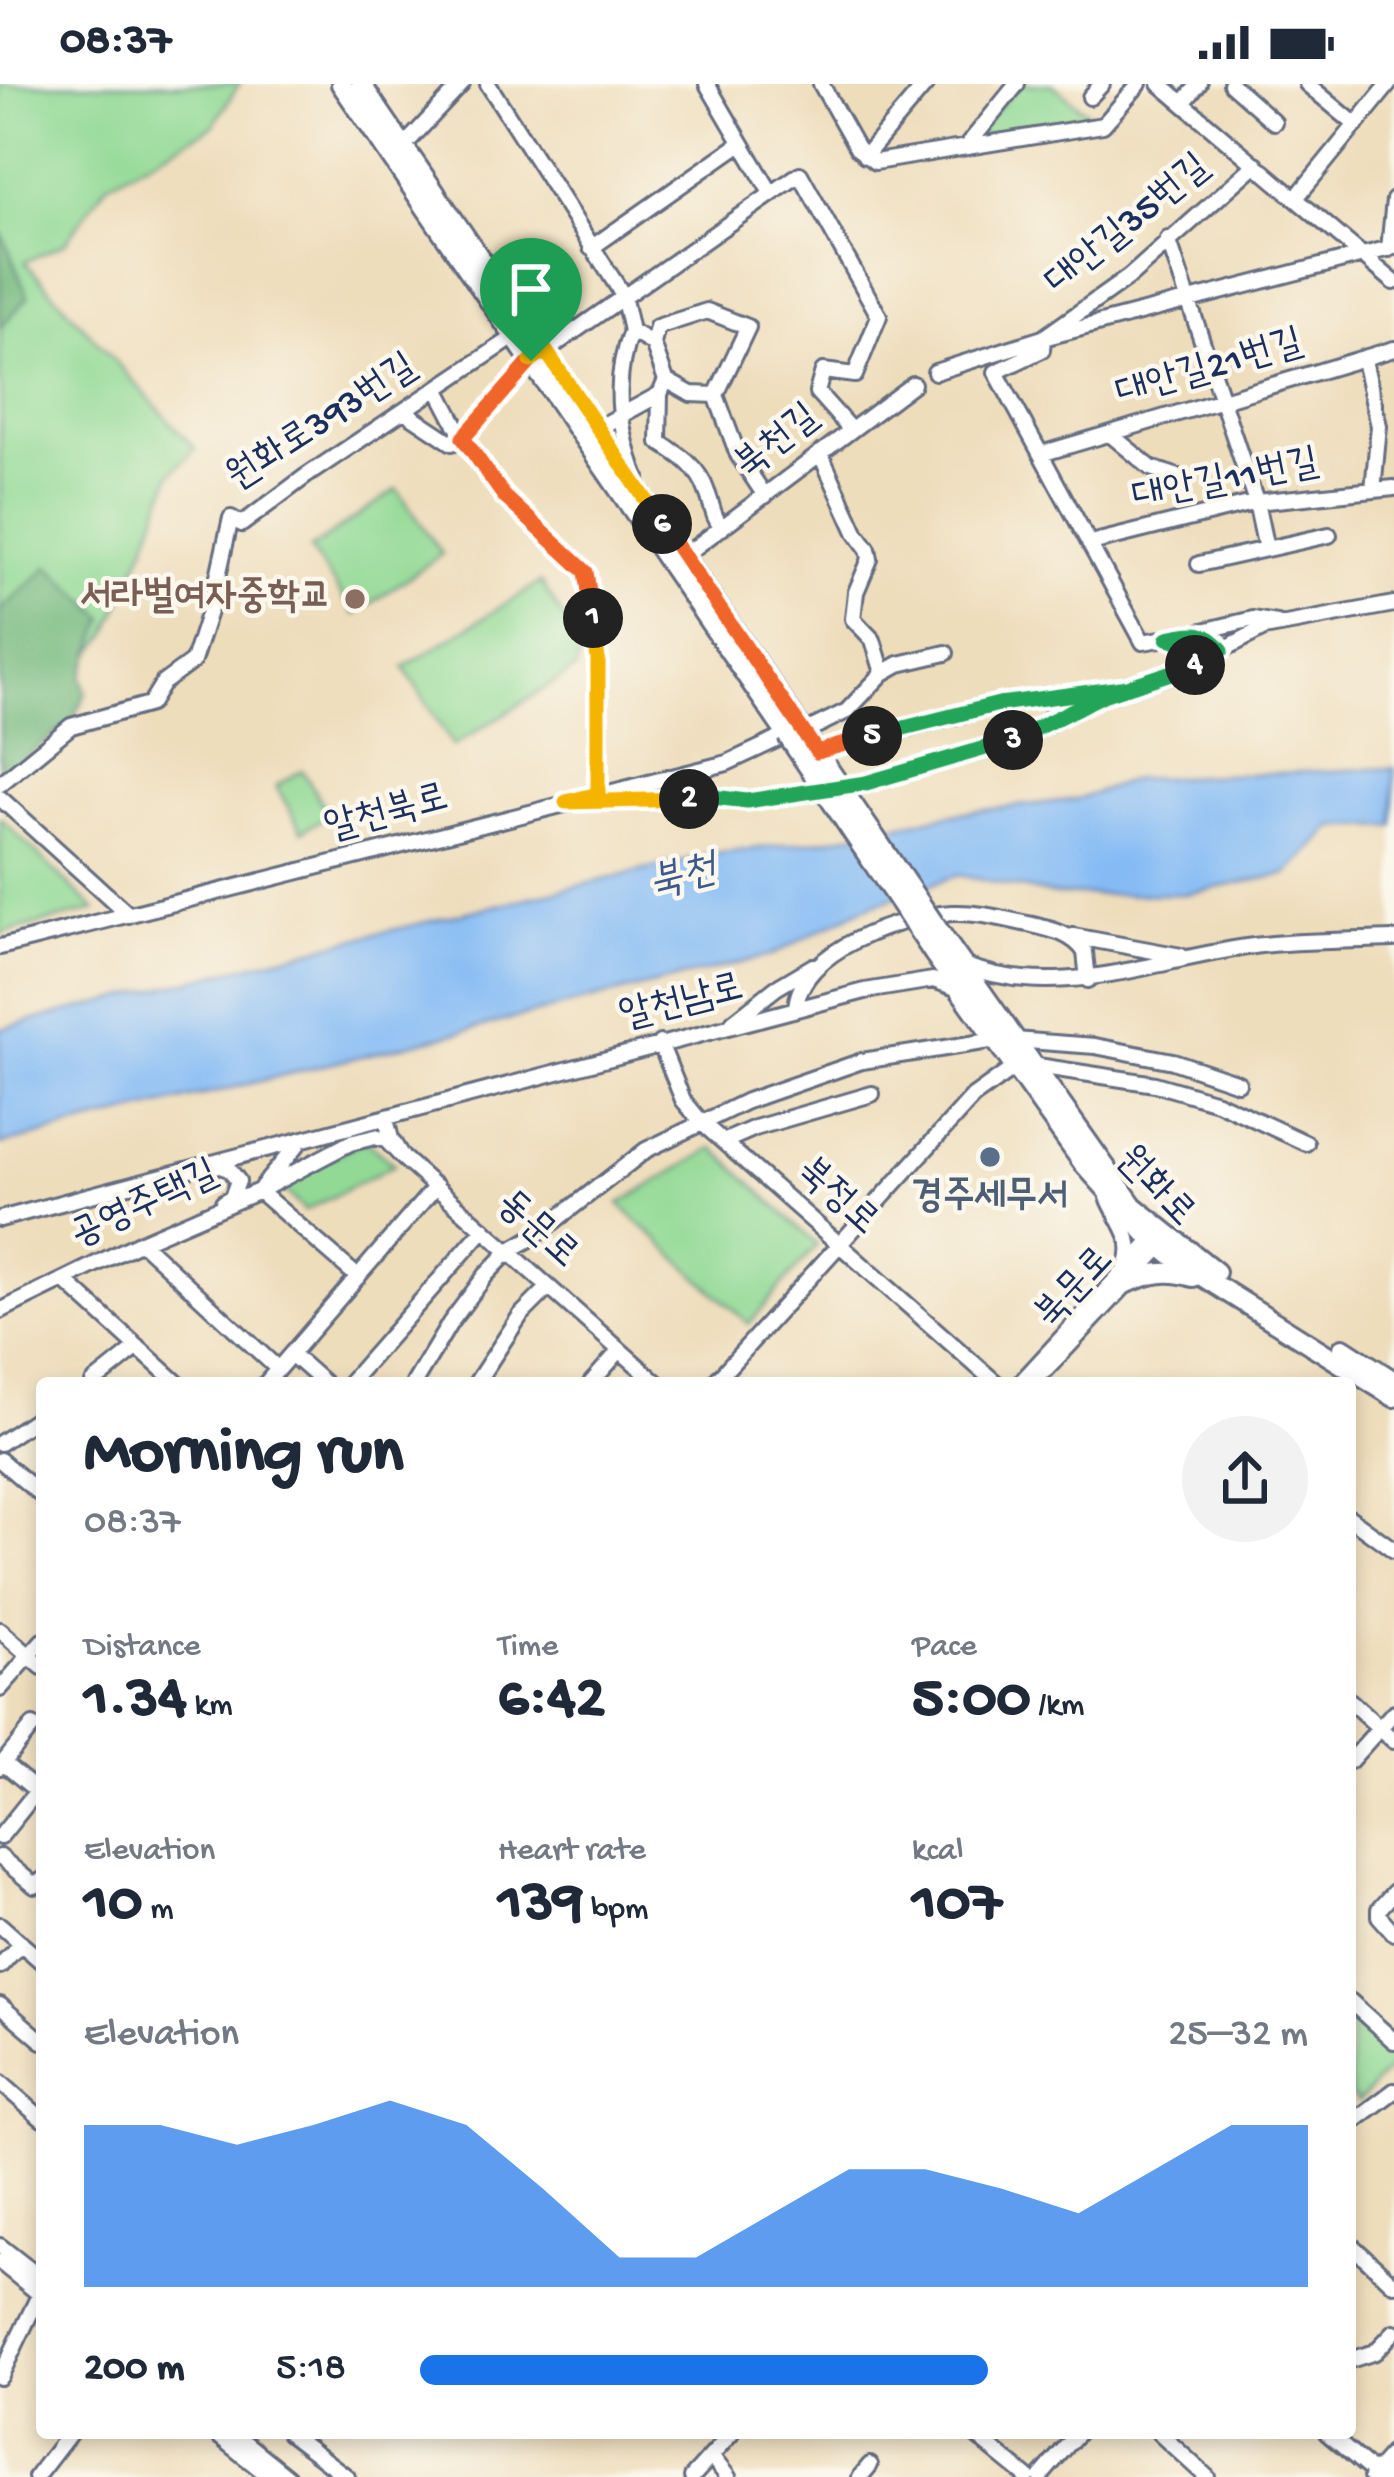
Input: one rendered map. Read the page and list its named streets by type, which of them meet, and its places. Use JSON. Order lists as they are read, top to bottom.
{
  "streets": {
    "main road": ["원화로"],
    "street": [
      "대안길35번길",
      "대안길21번길",
      "원화로393번길",
      "북천길",
      "대안길11번길",
      "알천북로",
      "알천남로",
      "북정로",
      "공영주택길",
      "동문로",
      "북문로"
    ]
  },
  "crossings": [
    ["대안길21번길", "대안길11번길"],
    ["알천남로", "북정로"],
    ["알천남로", "공영주택길"],
    ["알천남로", "동문로"],
    ["원화로", "북문로"]
  ],
  "water": ["북천"],
  "places": ["서라벌여자중학교", "경주세무서"],
  "page": {
    "status": "08:37",
    "pins": [
      "6",
      "1",
      "4",
      "5",
      "3",
      "2"
    ],
    "heading": ["Morning run", "08:37"],
    "stats": [
      ["Distance", "1.34 km"],
      ["Time", "6:42"],
      ["Pace", "5:00 /km"],
      ["Elevation", "10 m"],
      ["Heart rate", "139 bpm"],
      ["kcal", "107"]
    ],
    "chart": ["Elevation", "25–32 m"],
    "list": [
      {
        "name": "200 m",
        "note": "5:18"
      }
    ]
  }
}
